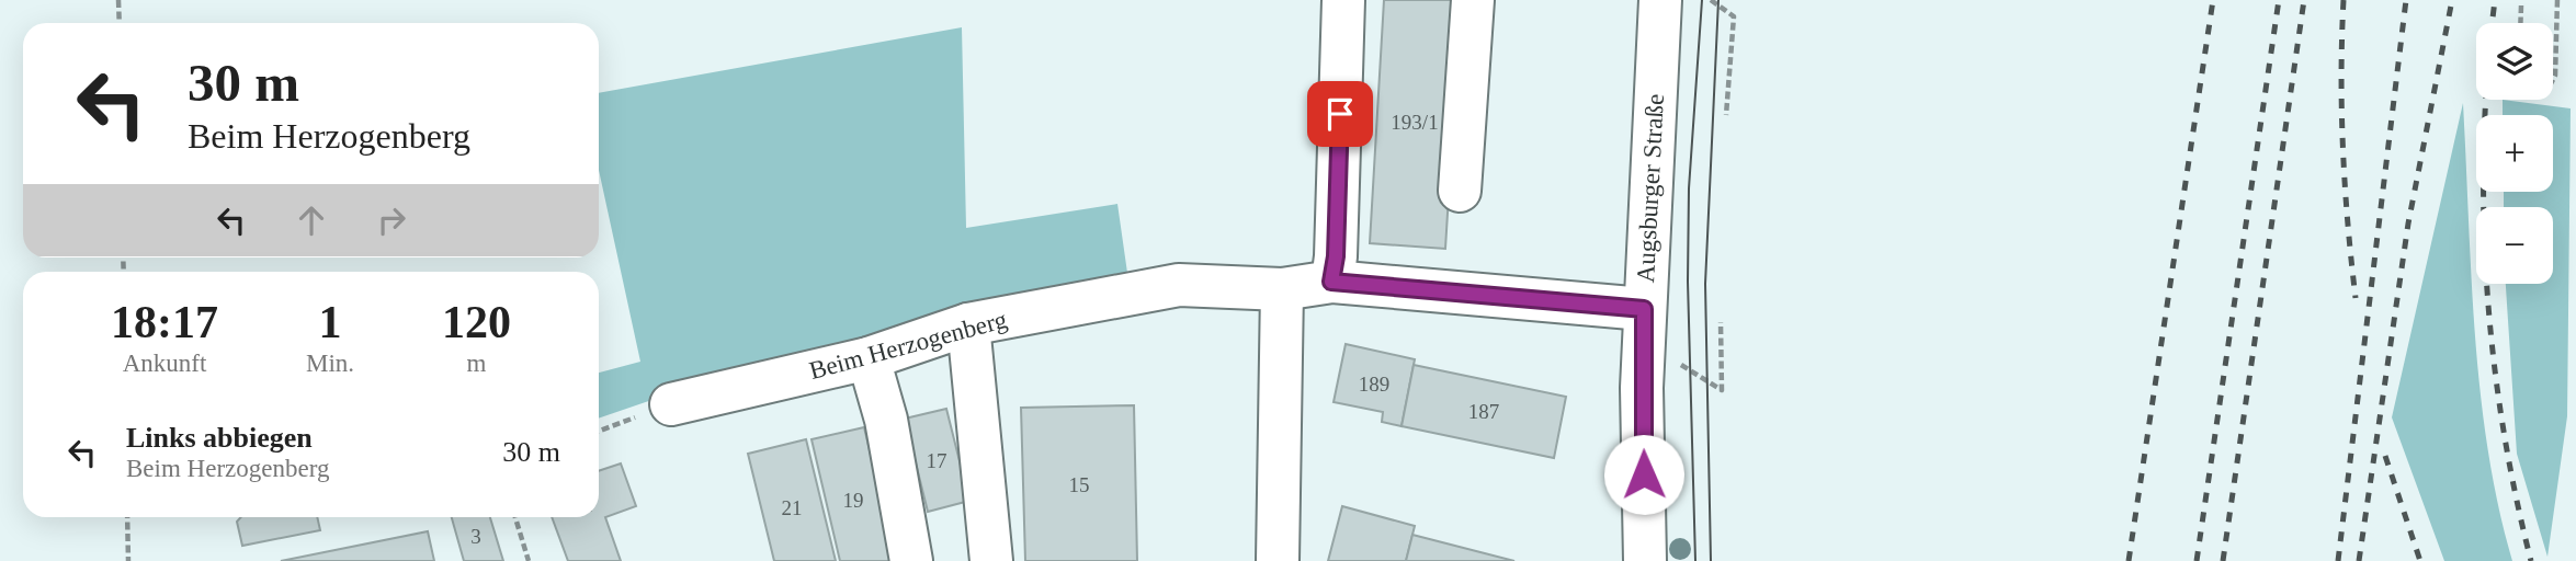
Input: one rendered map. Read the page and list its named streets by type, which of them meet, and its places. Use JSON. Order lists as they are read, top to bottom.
{
  "streets": {
    "street": ["Augsburger Straße", "Beim Herzogenberg"]
  },
  "crossings": [
    ["Augsburger Straße", "Beim Herzogenberg"]
  ],
  "house_numbers": [
    "193/1",
    "189",
    "187",
    "17",
    "15",
    "19",
    "21",
    "3"
  ],
  "page": {
    "map_buttons": ["+", "−"],
    "turn": ["30 m", "Beim Herzogenberg"],
    "eta": [
      "18:17",
      "Ankunft",
      "1",
      "Min.",
      "120",
      "m"
    ],
    "list": [
      {
        "name": "Links abbiegen",
        "note": "Beim Herzogenberg",
        "value": "30 m"
      }
    ]
  }
}
